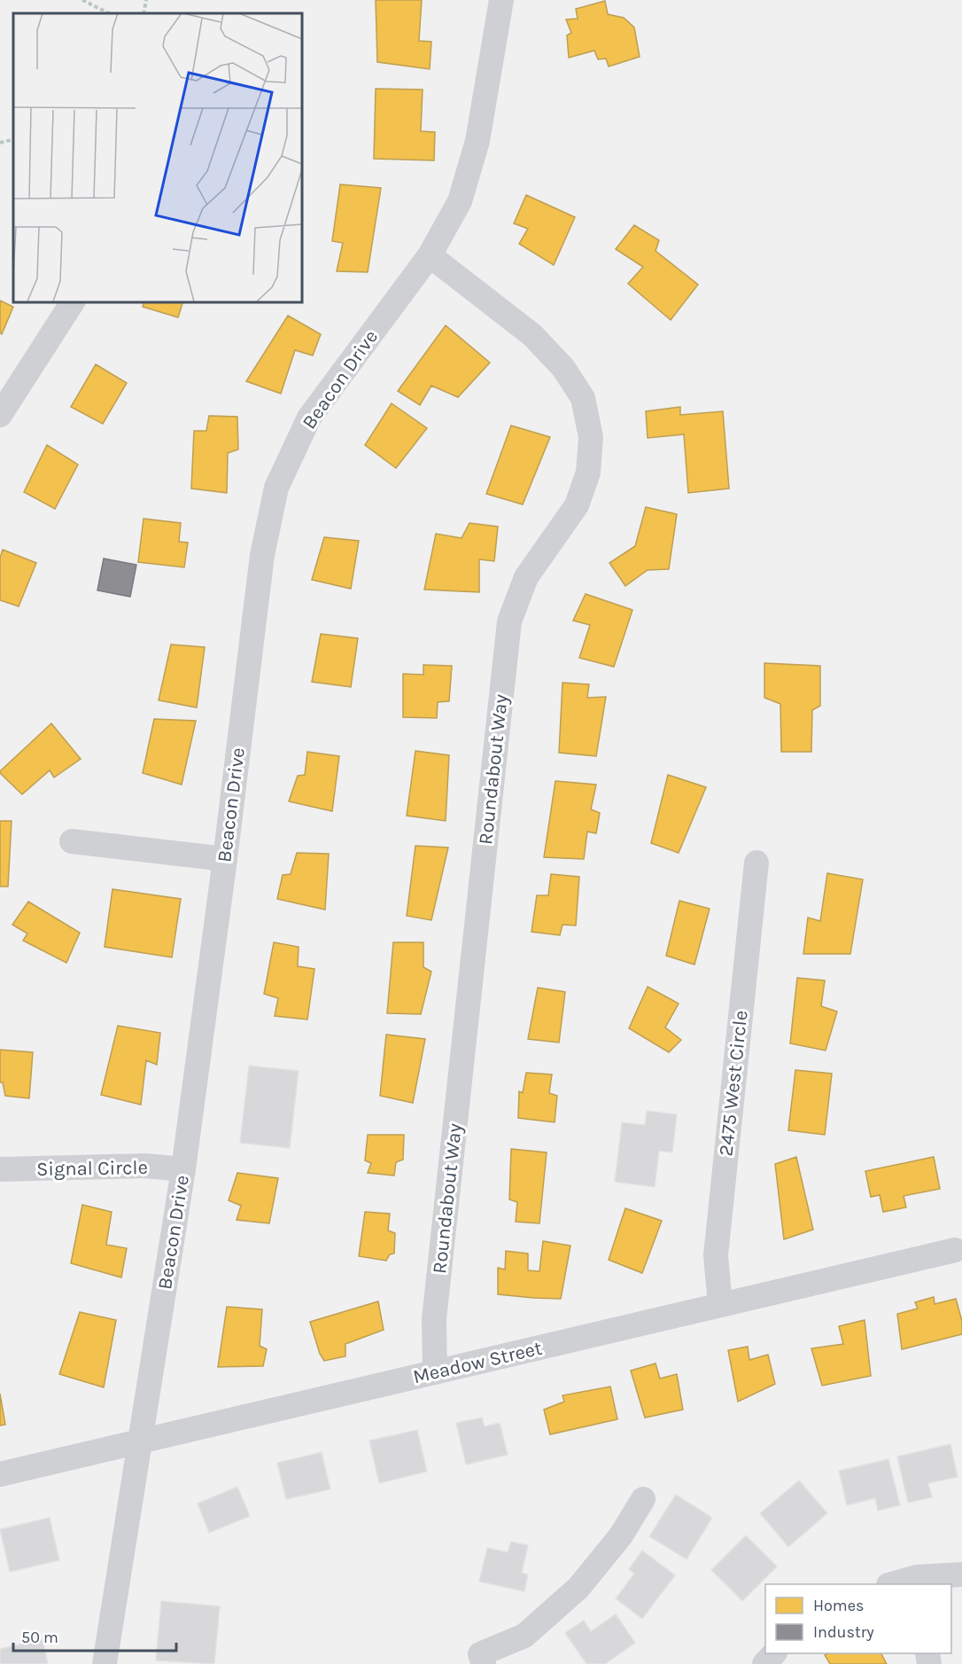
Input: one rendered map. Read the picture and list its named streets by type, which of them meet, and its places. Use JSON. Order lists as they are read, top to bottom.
{
  "streets": {
    "street": [
      "Beacon Drive",
      "Roundabout Way",
      "2475 West Circle",
      "Signal Circle",
      "Meadow Street"
    ]
  },
  "crossings": [
    ["Beacon Drive", "Roundabout Way"],
    ["Beacon Drive", "Signal Circle"],
    ["Beacon Drive", "Meadow Street"],
    ["Roundabout Way", "Meadow Street"],
    ["2475 West Circle", "Meadow Street"]
  ],
  "legend": ["Homes", "Industry"],
  "scale_bar": "50 m"
}
